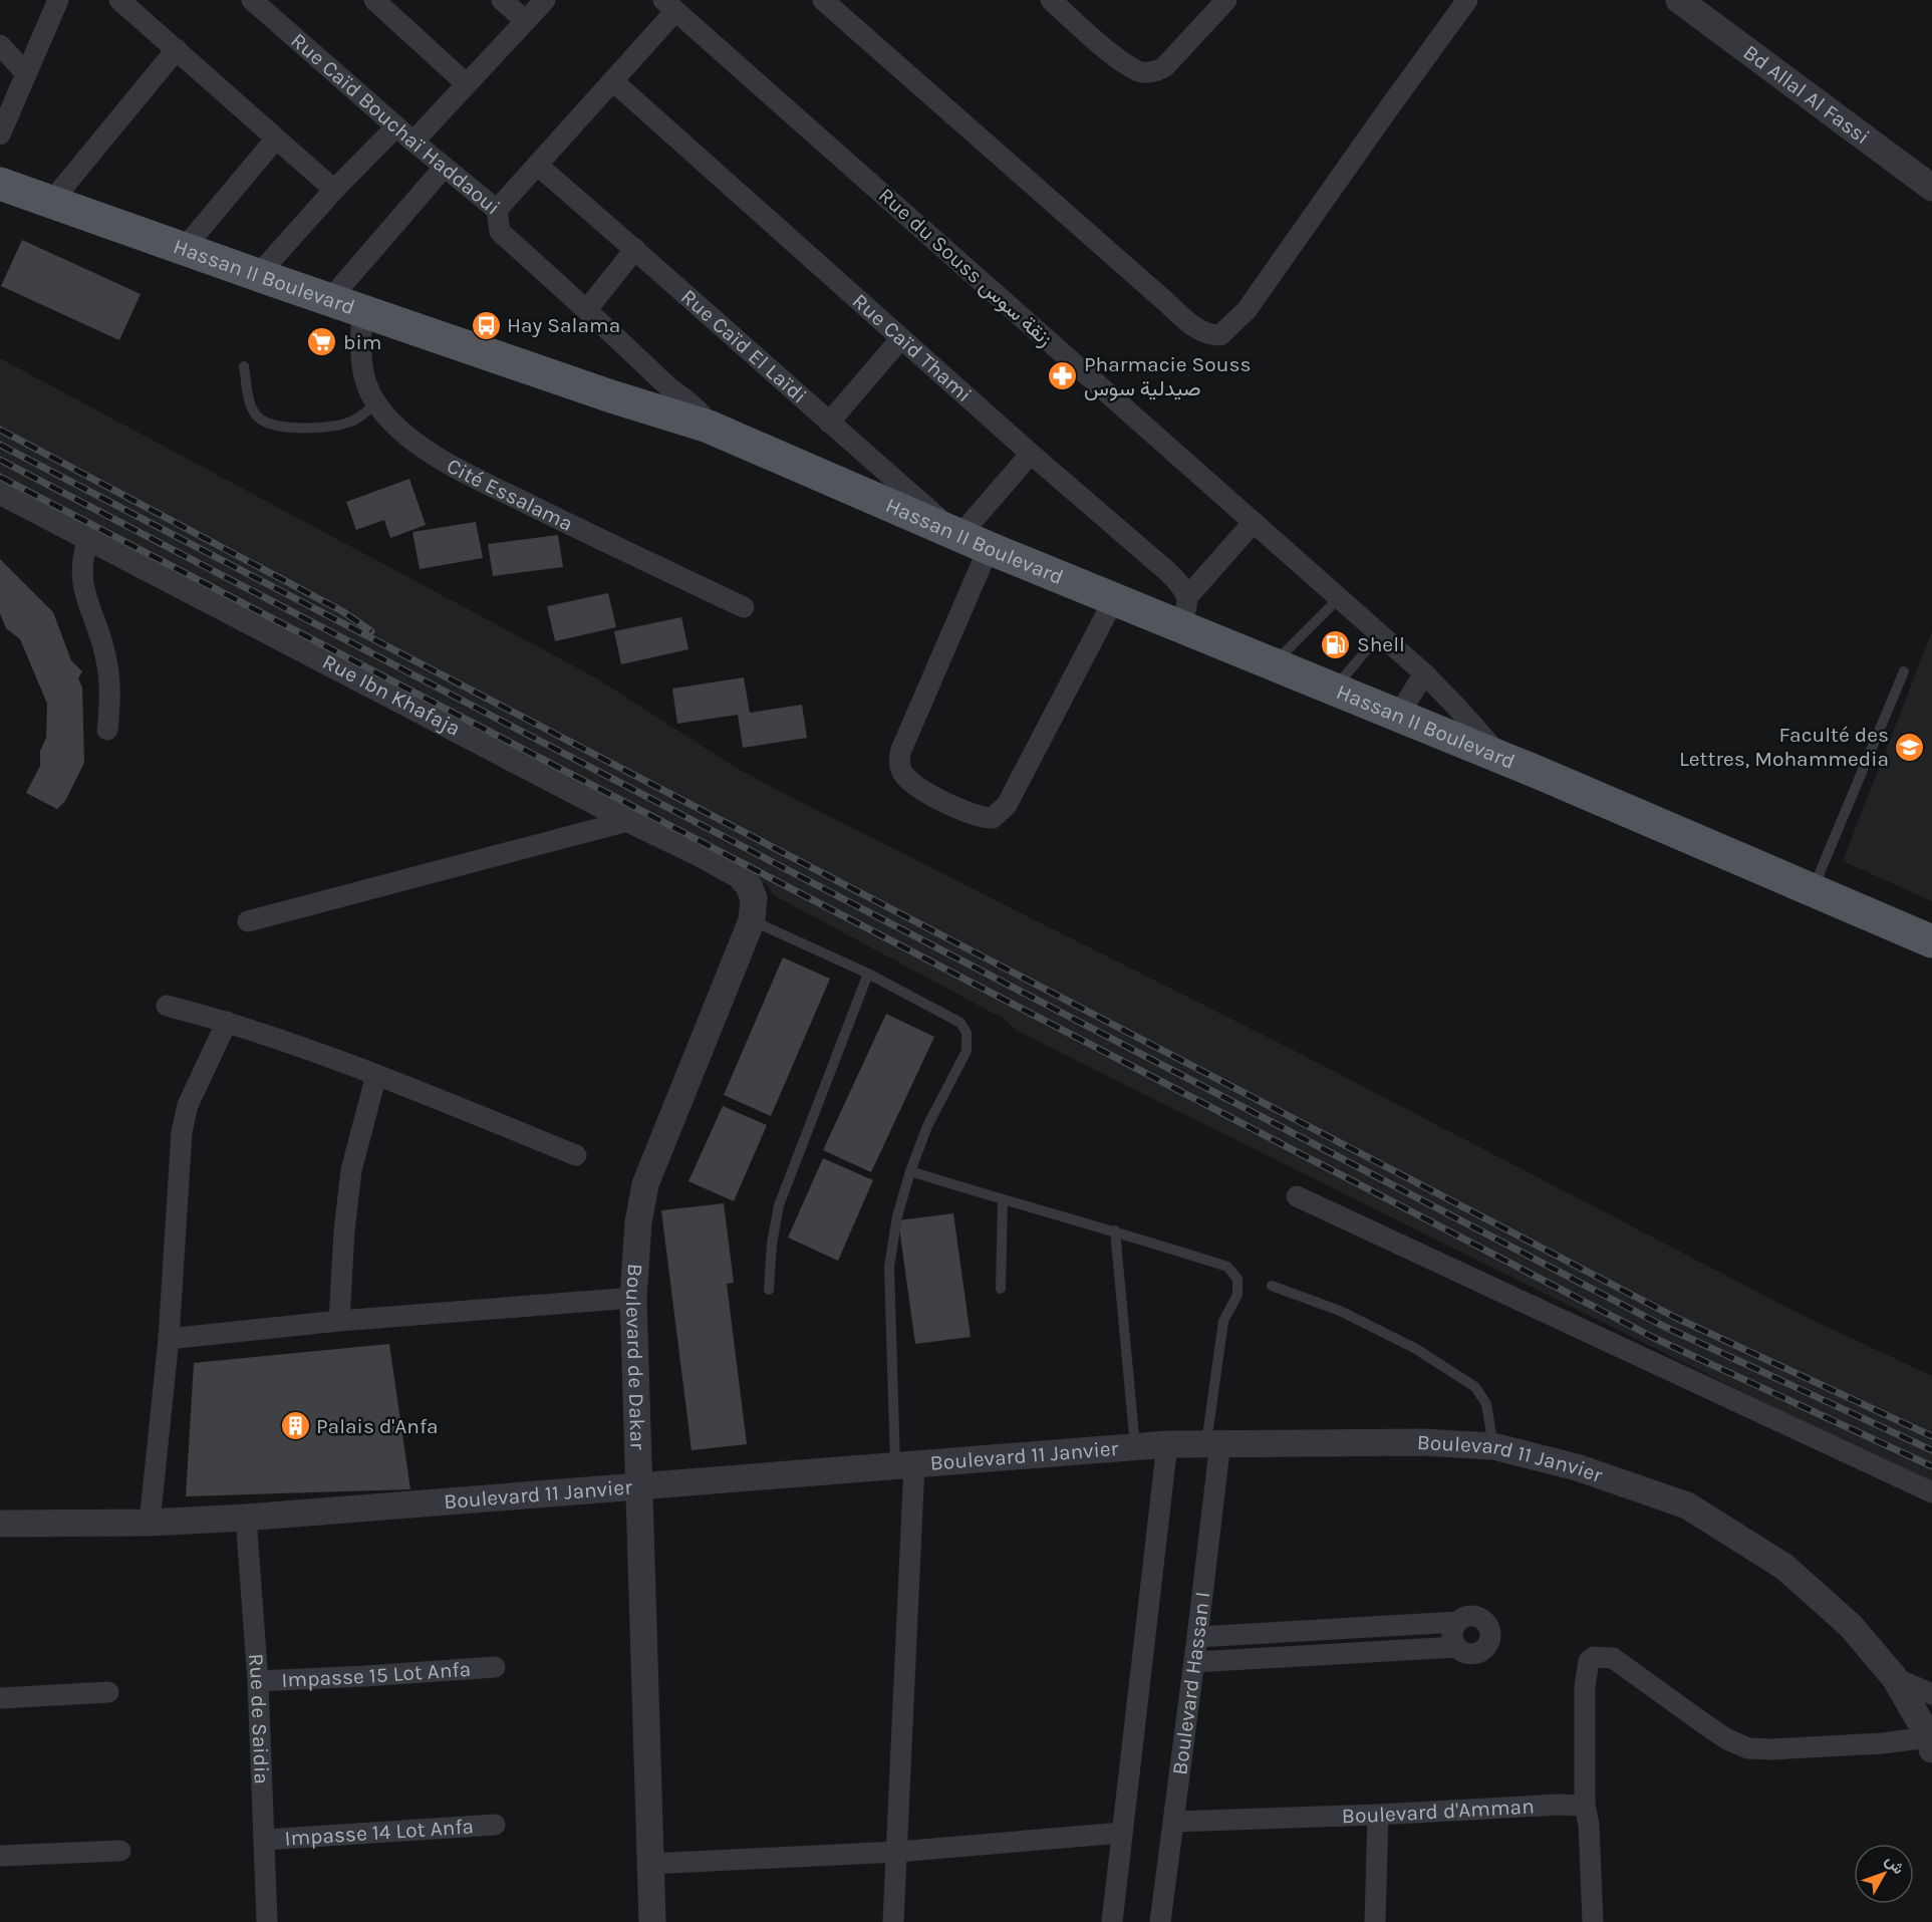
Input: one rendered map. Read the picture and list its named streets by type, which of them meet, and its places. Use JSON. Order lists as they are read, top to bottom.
{
  "streets": {
    "main road": ["Hassan II Boulevard"],
    "street": [
      "Bd Allal Al Fassi",
      "Rue Caïd Bouchaï Haddaoui",
      "Rue du Souss زنقة سوس",
      "Rue Caïd El Laïdi",
      "Rue Caïd Thami",
      "Cité Essalama",
      "Rue Ibn Khafaja",
      "Boulevard de Dakar",
      "Boulevard 11 Janvier",
      "Impasse 15 Lot Anfa",
      "Boulevard Hassan I",
      "Rue de Saidia",
      "Boulevard d'Amman",
      "Impasse 14 Lot Anfa"
    ]
  },
  "crossings": [
    ["Rue Caïd Bouchaï Haddaoui", "Hassan II Boulevard"],
    ["Rue du Souss زنقة سوس", "Hassan II Boulevard"],
    ["Hassan II Boulevard", "Rue Caïd El Laïdi"],
    ["Hassan II Boulevard", "Rue Caïd Thami"],
    ["Hassan II Boulevard", "Cité Essalama"],
    ["Rue Ibn Khafaja", "Boulevard de Dakar"],
    ["Boulevard de Dakar", "Boulevard 11 Janvier"],
    ["Boulevard 11 Janvier", "Boulevard Hassan I"],
    ["Boulevard 11 Janvier", "Rue de Saidia"],
    ["Impasse 15 Lot Anfa", "Rue de Saidia"],
    ["Boulevard Hassan I", "Boulevard d'Amman"],
    ["Rue de Saidia", "Impasse 14 Lot Anfa"]
  ],
  "places": {
    "bus stop": ["Hay Salama"],
    "supermarket": ["bim"],
    "pharmacy": ["Pharmacie Souss صيدلية سوس"],
    "fuel station": ["Shell"],
    "school or university": ["Faculté des Lettres, Mohammedia"],
    "building": ["Palais d'Anfa"]
  },
  "north": "top right"
}
